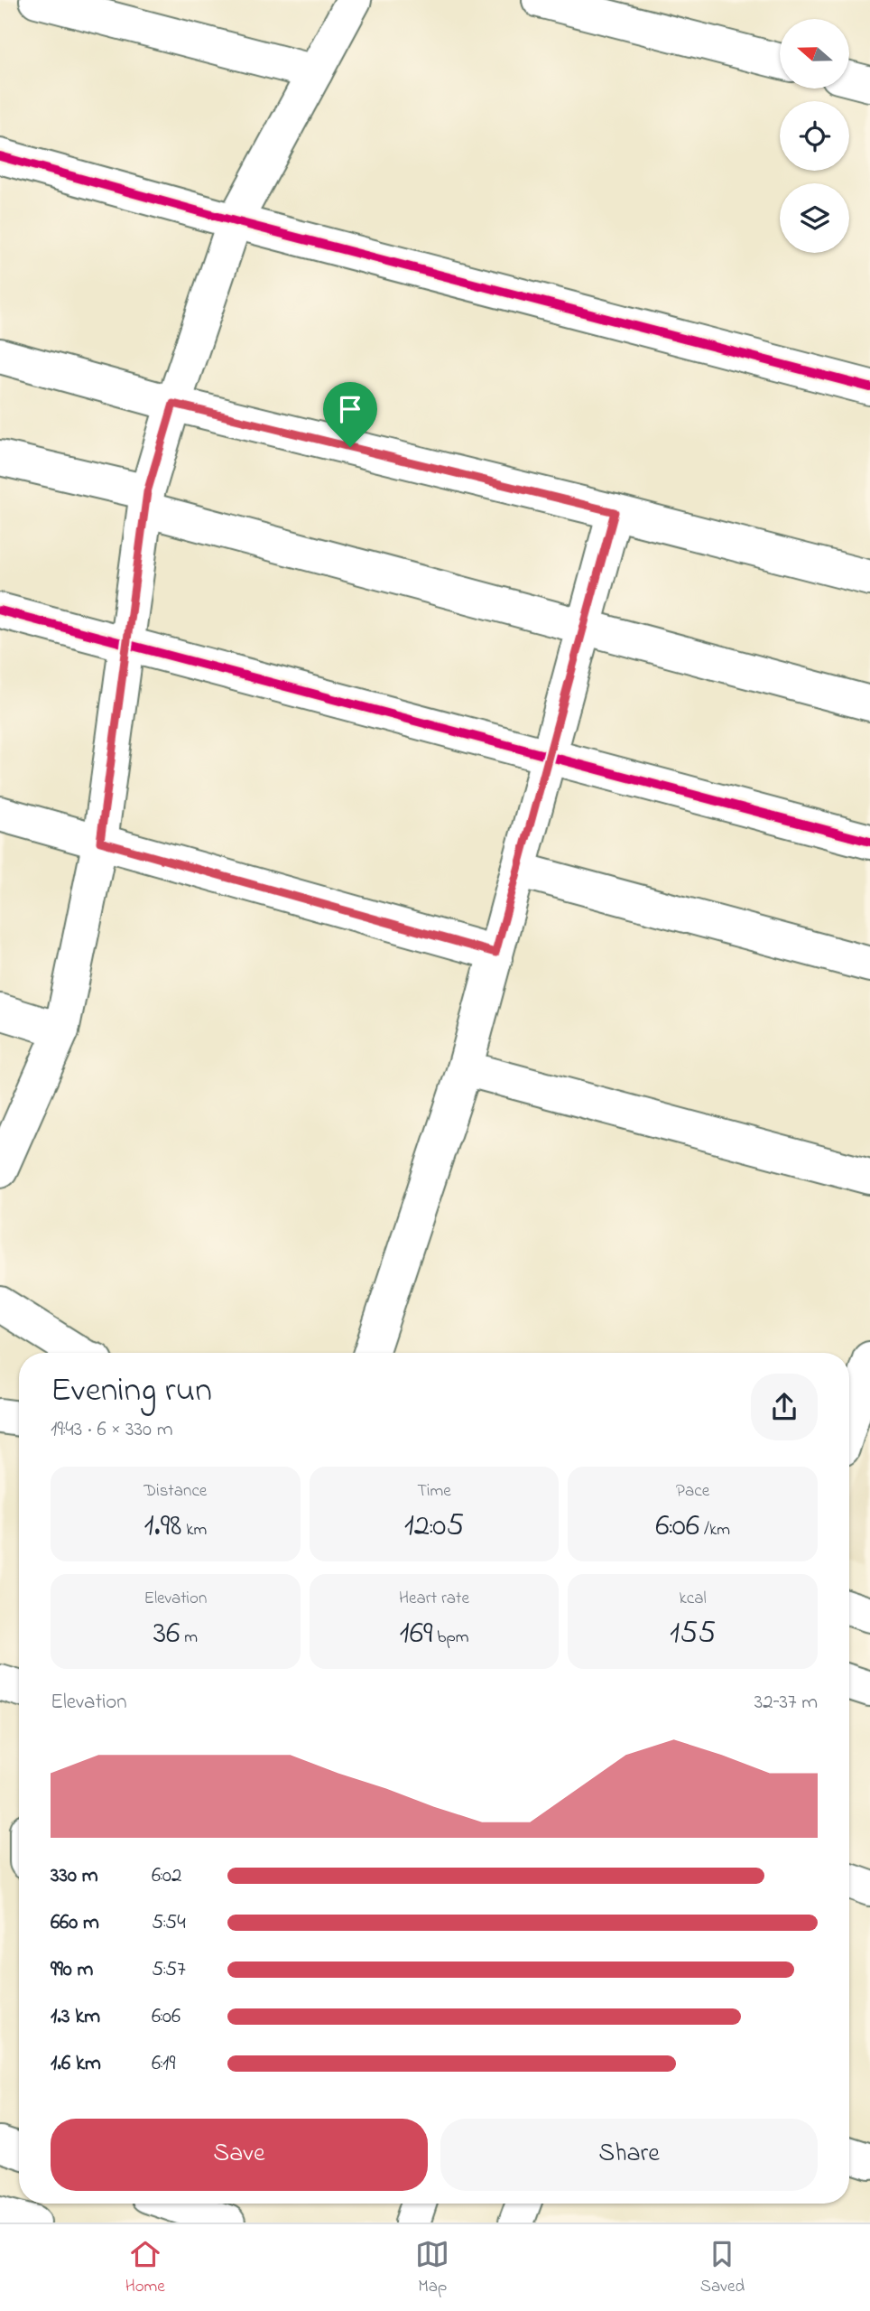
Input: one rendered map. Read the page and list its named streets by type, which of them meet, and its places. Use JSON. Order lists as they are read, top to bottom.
{
  "north": "left",
  "page": {
    "heading": ["Evening run", "19:43 · 6 × 330 m"],
    "stats": [
      ["Distance", "1.98 km"],
      ["Time", "12:05"],
      ["Pace", "6:06 /km"],
      ["Elevation", "36 m"],
      ["Heart rate", "169 bpm"],
      ["kcal", "155"]
    ],
    "chart": ["Elevation", "32–37 m"],
    "list": [
      {
        "name": "330 m",
        "note": "6:02"
      },
      {
        "name": "660 m",
        "note": "5:54"
      },
      {
        "name": "990 m",
        "note": "5:57"
      },
      {
        "name": "1.3 km",
        "note": "6:06"
      },
      {
        "name": "1.6 km",
        "note": "6:19"
      }
    ],
    "buttons": ["Save", "Share"],
    "tabs": ["Home", "Map", "Saved"]
  }
}
